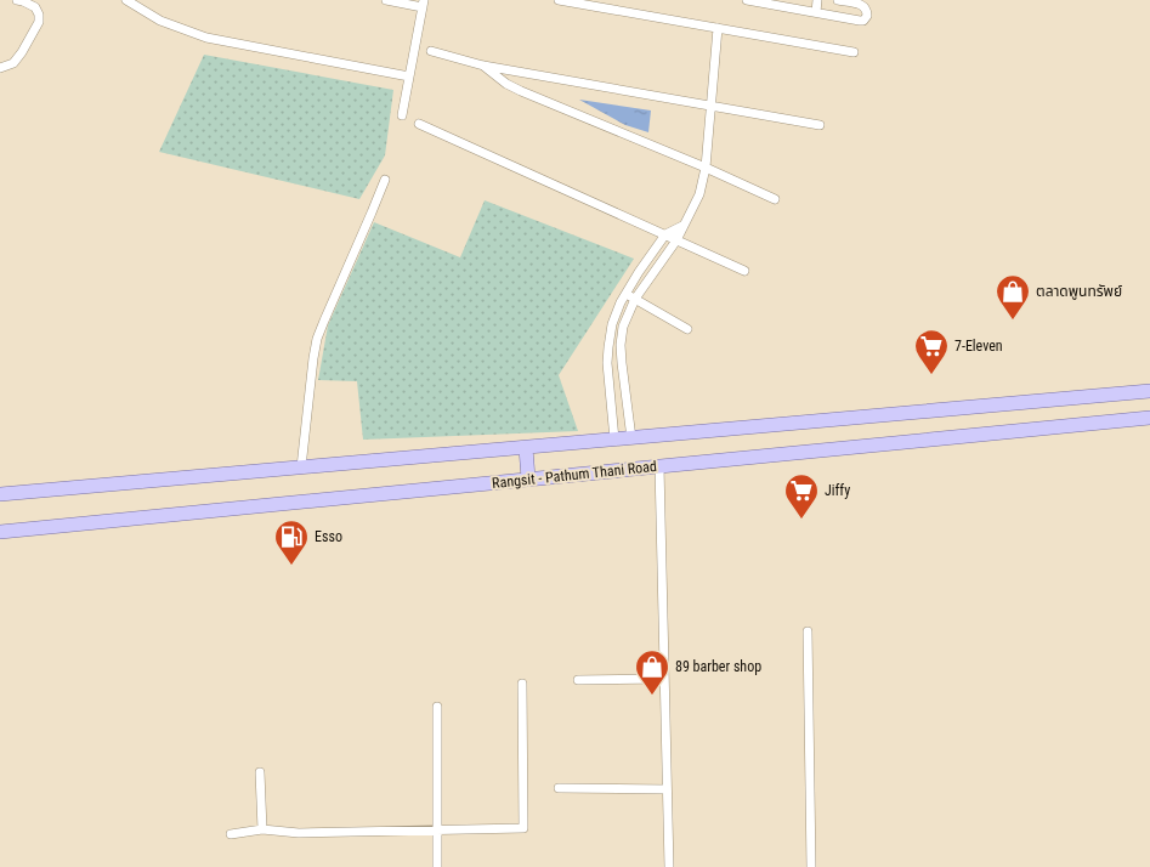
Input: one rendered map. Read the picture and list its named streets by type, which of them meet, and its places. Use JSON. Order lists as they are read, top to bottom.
{
  "streets": {
    "main road": ["Rangsit - Pathum Thani Road"]
  },
  "places": {
    "shop": ["ตลาดพูนทรัพย์", "89 barber shop"],
    "supermarket": ["7-Eleven", "Jiffy"],
    "fuel station": ["Esso"]
  }
}
